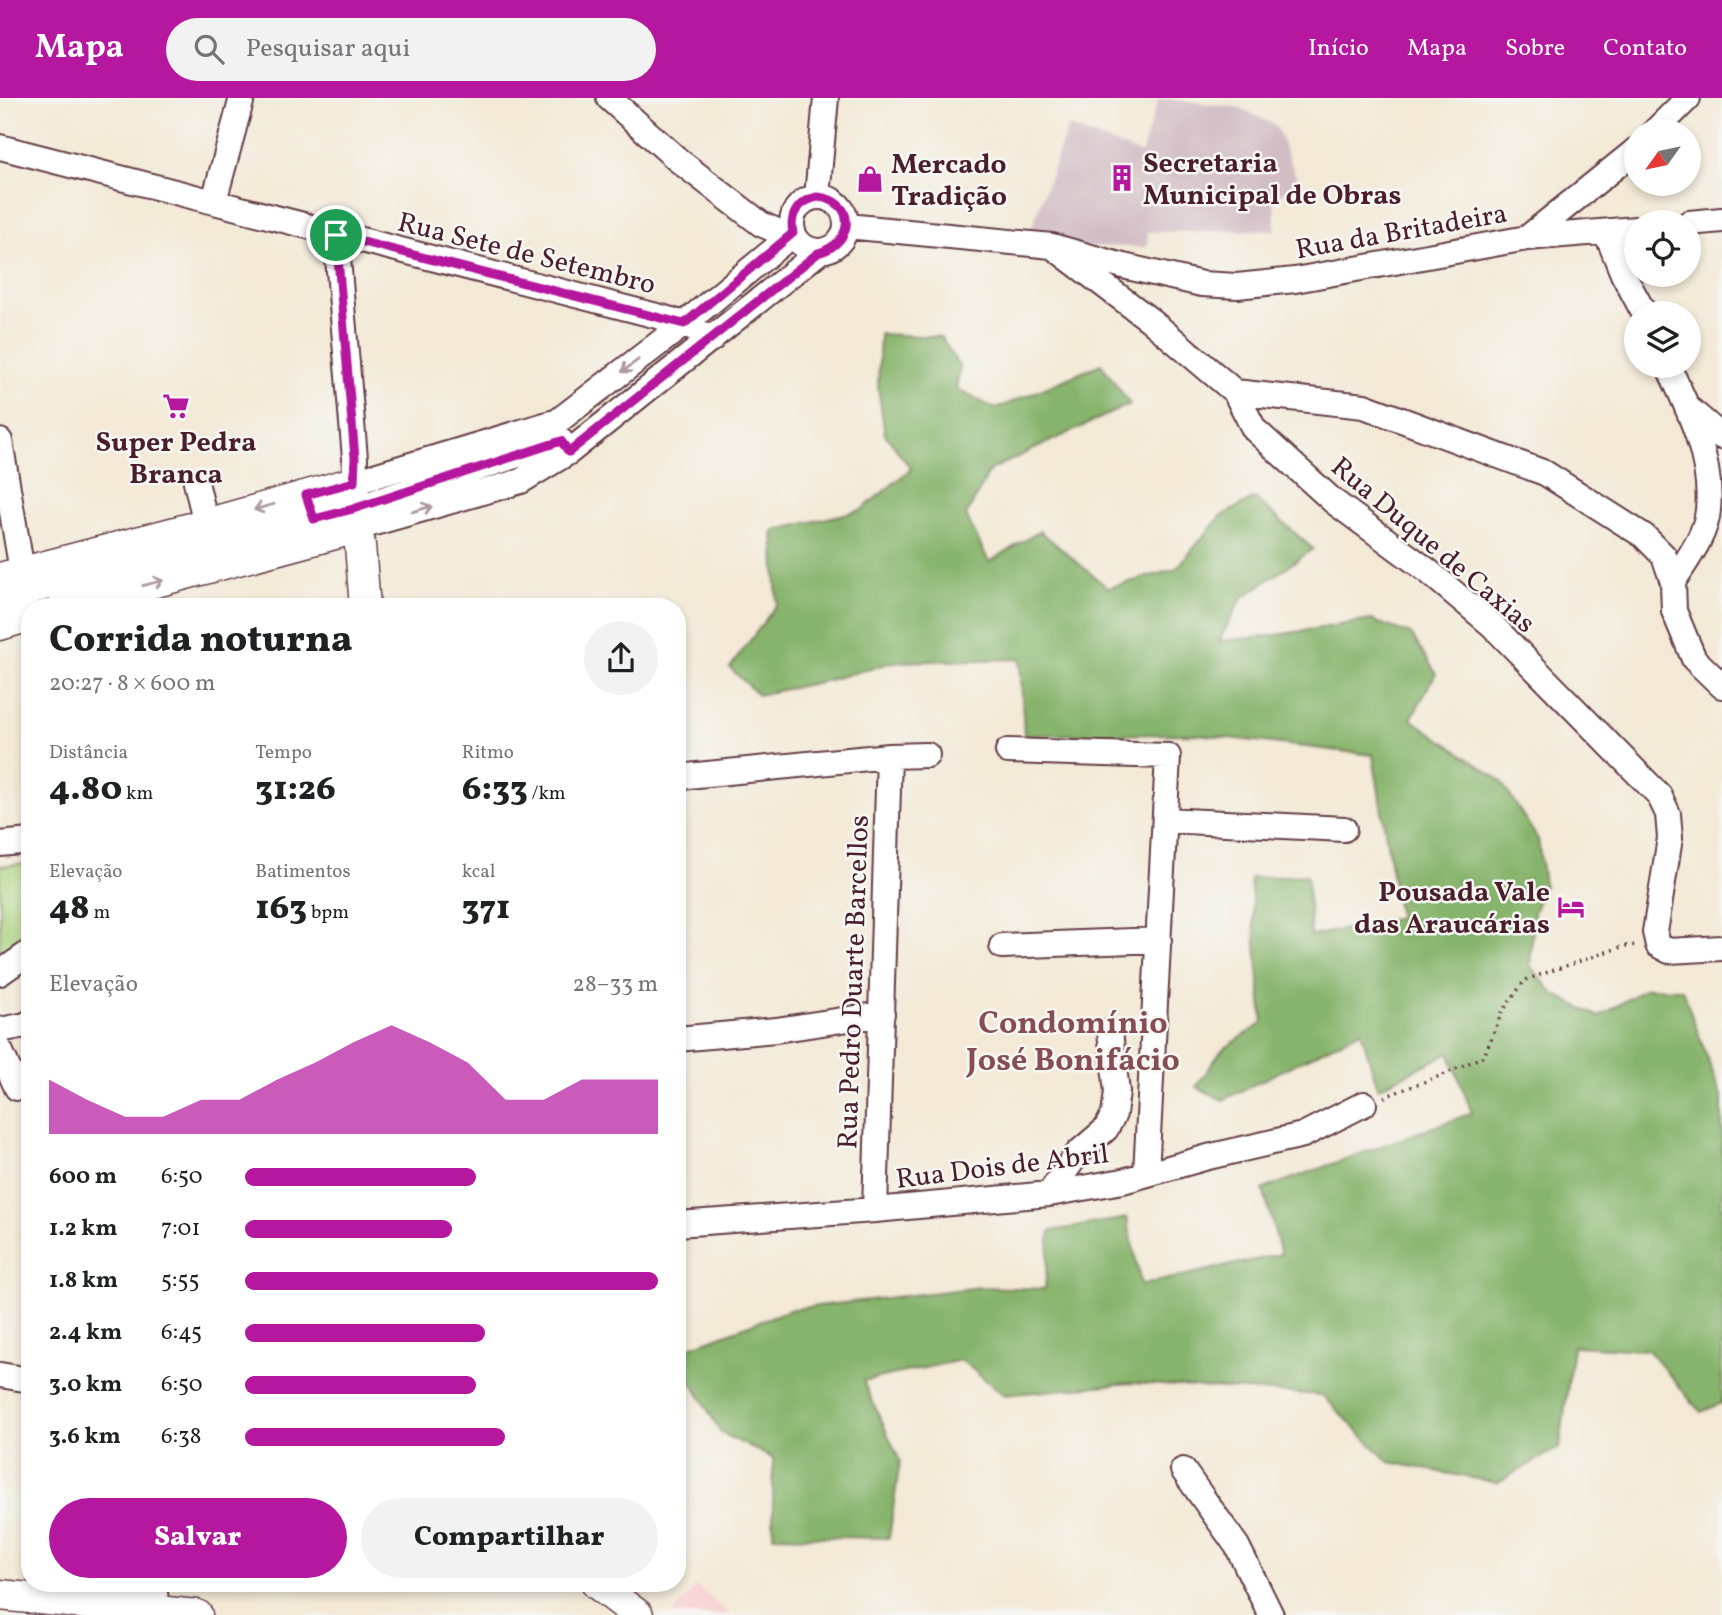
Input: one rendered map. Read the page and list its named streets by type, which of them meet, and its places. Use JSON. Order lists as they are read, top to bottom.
{
  "streets": {
    "street": [
      "Rua da Britadeira",
      "Rua Sete de Setembro",
      "Rua Duque de Caxias",
      "Rua Pedro Duarte Barcellos",
      "Rua Dois de Abril"
    ]
  },
  "crossings": [
    ["Rua da Britadeira", "Rua Duque de Caxias"],
    ["Rua Pedro Duarte Barcellos", "Rua Dois de Abril"]
  ],
  "districts": ["Condomínio José Bonifácio"],
  "places": {
    "building": ["Secretaria Municipal de Obras"],
    "shop": ["Mercado Tradição"],
    "supermarket": ["Super Pedra Branca"],
    "hotel": ["Pousada Vale das Araucárias"]
  },
  "north": "bottom left",
  "page": {
    "header": "Mapa",
    "search": "Pesquisar aqui",
    "nav": [
      "Início",
      "Mapa",
      "Sobre",
      "Contato"
    ],
    "heading": ["Corrida noturna", "20:27 · 8 × 600 m"],
    "stats": [
      ["Distância", "4.80 km"],
      ["Tempo", "31:26"],
      ["Ritmo", "6:33 /km"],
      ["Elevação", "48 m"],
      ["Batimentos", "163 bpm"],
      ["kcal", "371"]
    ],
    "chart": ["Elevação", "28–33 m"],
    "list": [
      {
        "name": "600 m",
        "note": "6:50"
      },
      {
        "name": "1.2 km",
        "note": "7:01"
      },
      {
        "name": "1.8 km",
        "note": "5:55"
      },
      {
        "name": "2.4 km",
        "note": "6:45"
      },
      {
        "name": "3.0 km",
        "note": "6:50"
      },
      {
        "name": "3.6 km",
        "note": "6:38"
      }
    ],
    "buttons": ["Salvar", "Compartilhar"]
  }
}
